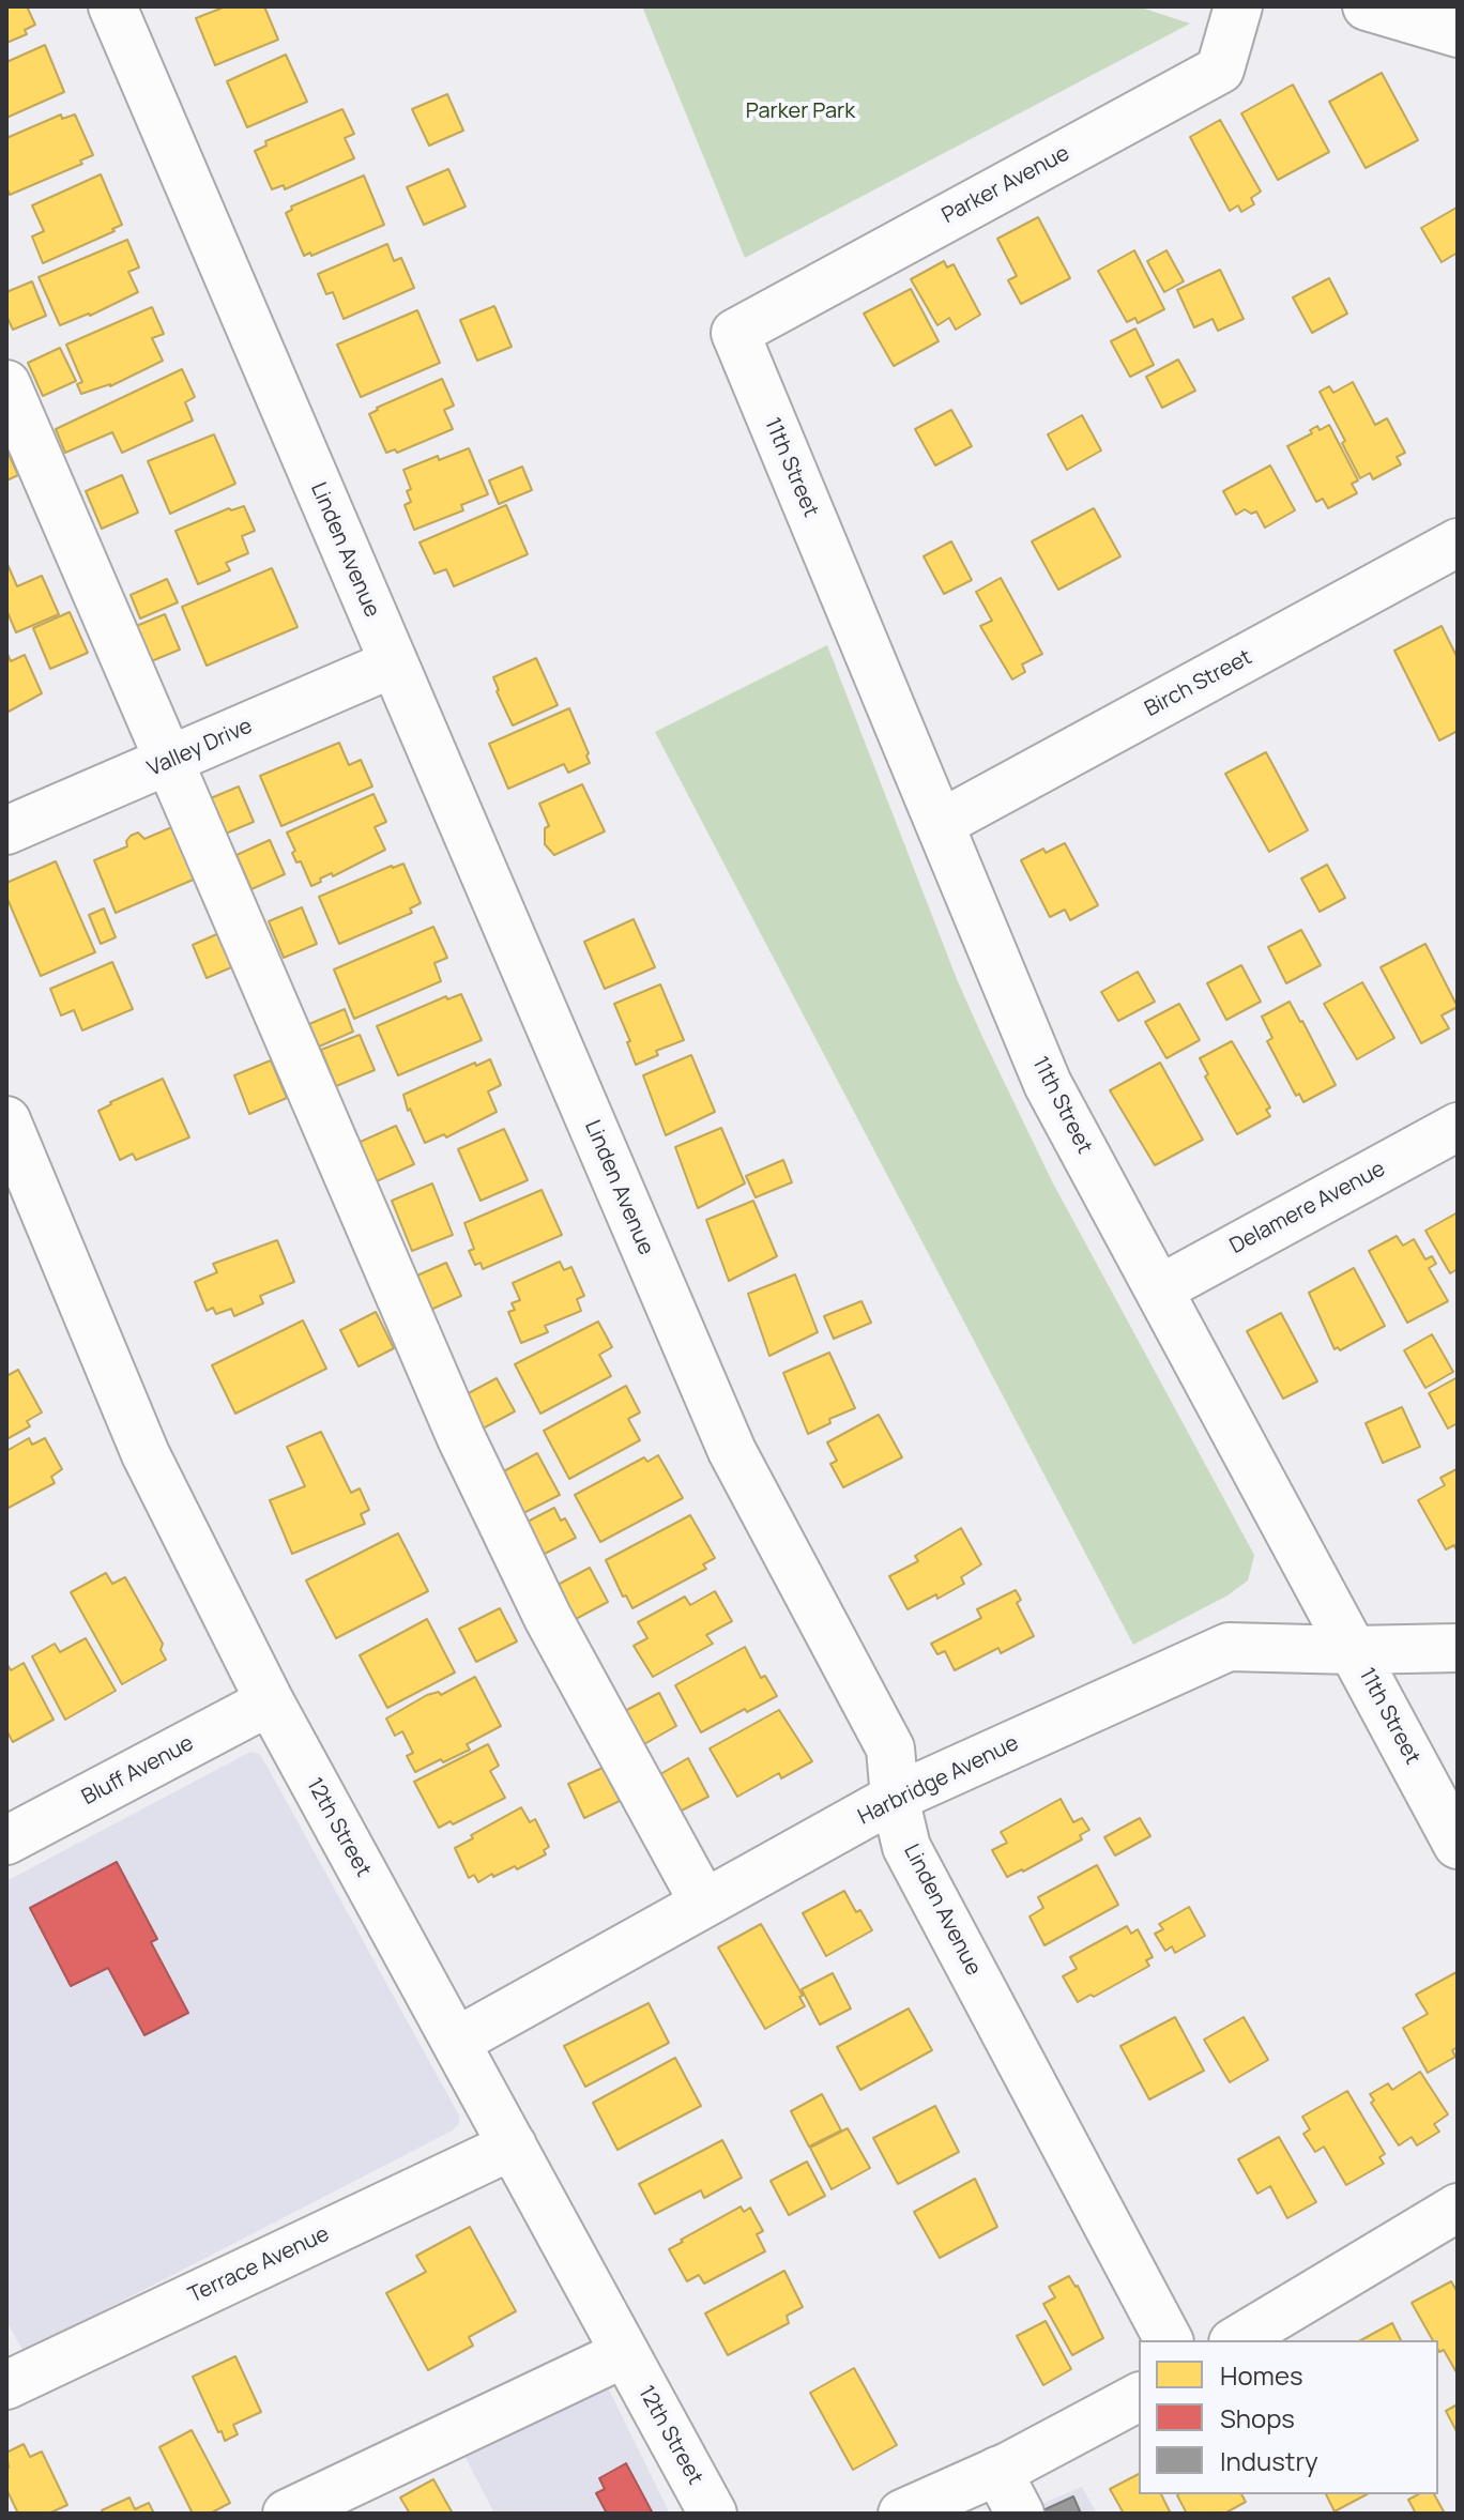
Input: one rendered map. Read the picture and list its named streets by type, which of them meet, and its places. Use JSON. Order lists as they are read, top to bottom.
{
  "streets": {
    "street": [
      "Parker Avenue",
      "11th Street",
      "Linden Avenue",
      "Birch Street",
      "Valley Drive",
      "Delamere Avenue",
      "Bluff Avenue",
      "Harbridge Avenue",
      "12th Street",
      "Terrace Avenue"
    ]
  },
  "crossings": [
    ["Parker Avenue", "11th Street"],
    ["11th Street", "Birch Street"],
    ["11th Street", "Delamere Avenue"],
    ["11th Street", "Harbridge Avenue"],
    ["Linden Avenue", "Valley Drive"],
    ["Linden Avenue", "Harbridge Avenue"],
    ["Bluff Avenue", "12th Street"],
    ["Harbridge Avenue", "12th Street"],
    ["12th Street", "Terrace Avenue"]
  ],
  "parks": ["Parker Park"],
  "legend": ["Homes", "Shops", "Industry"]
}
